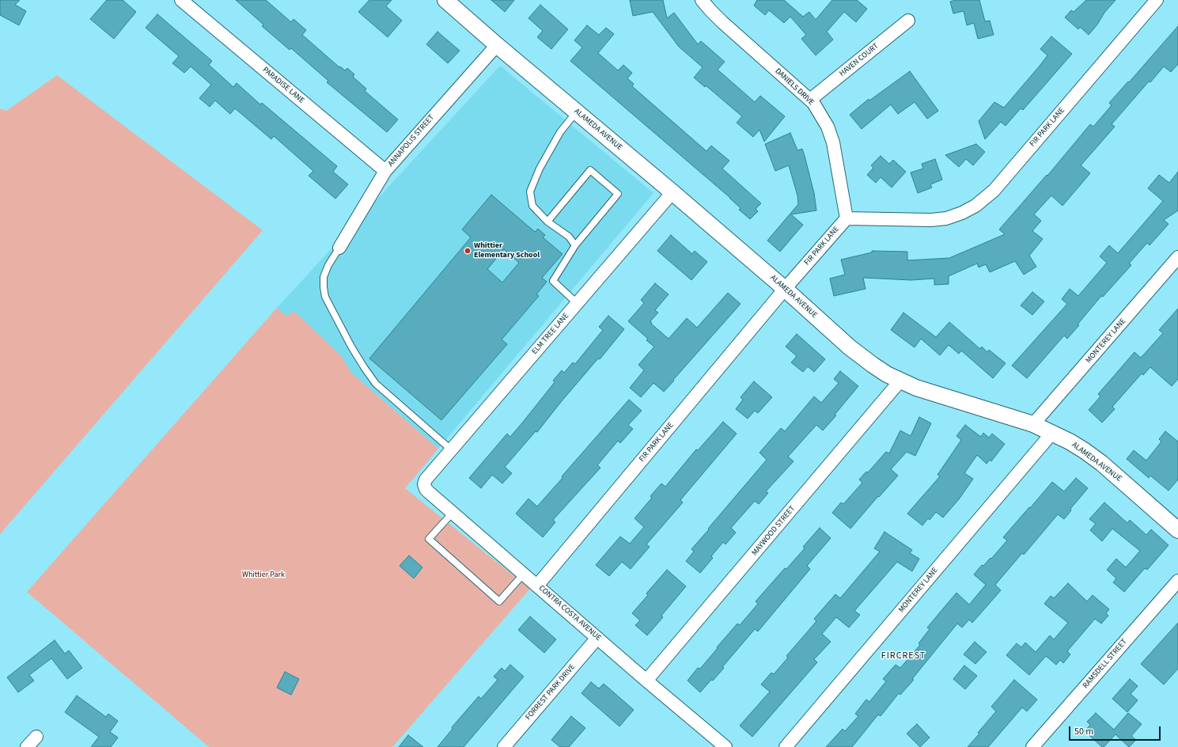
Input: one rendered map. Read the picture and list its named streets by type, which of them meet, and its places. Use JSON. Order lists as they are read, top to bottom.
{
  "streets": {
    "street": [
      "HAVEN COURT",
      "PARADISE LANE",
      "DANIELS DRIVE",
      "FIR PARK LANE",
      "ALAMEDA AVENUE",
      "ANNAPOLIS STREET",
      "ELM TREE LANE",
      "MONTEREY LANE",
      "MAYWOOD STREET",
      "CONTRA COSTA AVENUE",
      "RAMSDELL STREET",
      "FORREST PARK DRIVE"
    ]
  },
  "crossings": [
    ["HAVEN COURT", "DANIELS DRIVE"],
    ["PARADISE LANE", "ANNAPOLIS STREET"],
    ["DANIELS DRIVE", "FIR PARK LANE"],
    ["FIR PARK LANE", "ALAMEDA AVENUE"],
    ["FIR PARK LANE", "CONTRA COSTA AVENUE"],
    ["ALAMEDA AVENUE", "ANNAPOLIS STREET"],
    ["ALAMEDA AVENUE", "ELM TREE LANE"],
    ["ALAMEDA AVENUE", "MONTEREY LANE"],
    ["ALAMEDA AVENUE", "MAYWOOD STREET"],
    ["ELM TREE LANE", "CONTRA COSTA AVENUE"],
    ["MAYWOOD STREET", "CONTRA COSTA AVENUE"],
    ["CONTRA COSTA AVENUE", "FORREST PARK DRIVE"]
  ],
  "districts": ["FIRCREST"],
  "parks": ["Whittier Park"],
  "places": ["Whittier Elementary School"],
  "scale_bar": "50 m"
}
